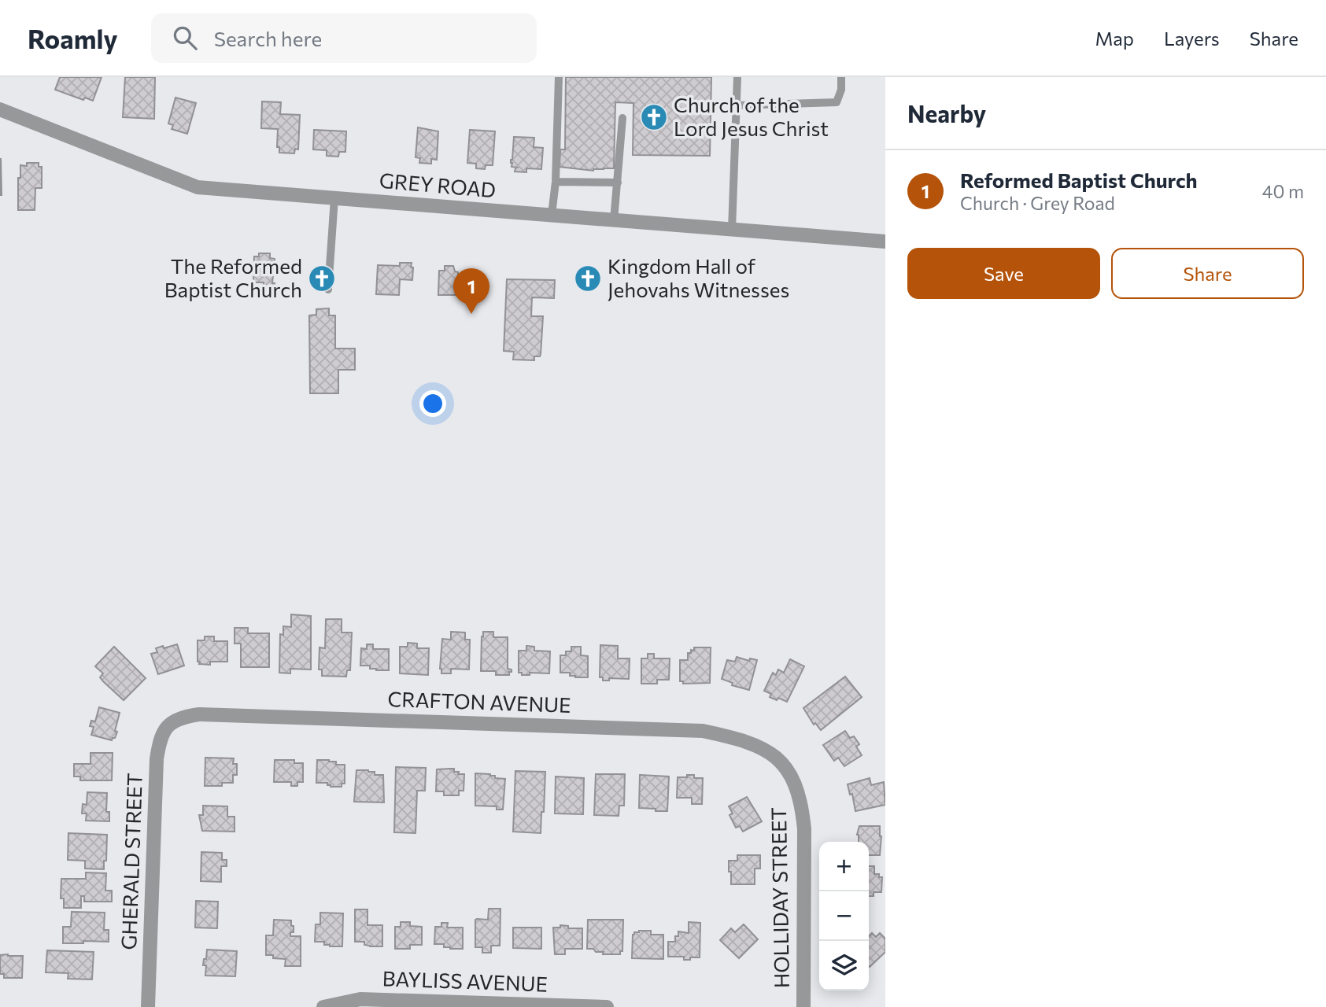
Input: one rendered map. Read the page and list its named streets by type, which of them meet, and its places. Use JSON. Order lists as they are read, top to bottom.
{
  "streets": {
    "street": [
      "GREY ROAD",
      "CRAFTON AVENUE",
      "GHERALD STREET",
      "HOLLIDAY STREET",
      "BAYLISS AVENUE"
    ]
  },
  "crossings": [
    ["CRAFTON AVENUE", "GHERALD STREET"],
    ["CRAFTON AVENUE", "HOLLIDAY STREET"]
  ],
  "places": {
    "church": ["Church of the Lord Jesus Christ", "The Reformed Baptist Church", "Kingdom Hall of Jehovahs Witnesses"]
  },
  "page": {
    "header": "Roamly",
    "search": "Search here",
    "nav": ["Map", "Layers", "Share"],
    "heading": "Nearby",
    "list": [
      {
        "mark": "1",
        "name": "Reformed Baptist Church",
        "note": "Church · Grey Road",
        "value": "40 m"
      }
    ],
    "buttons": ["Save", "Share"],
    "pins": "1",
    "map_buttons": ["+", "−"]
  }
}
